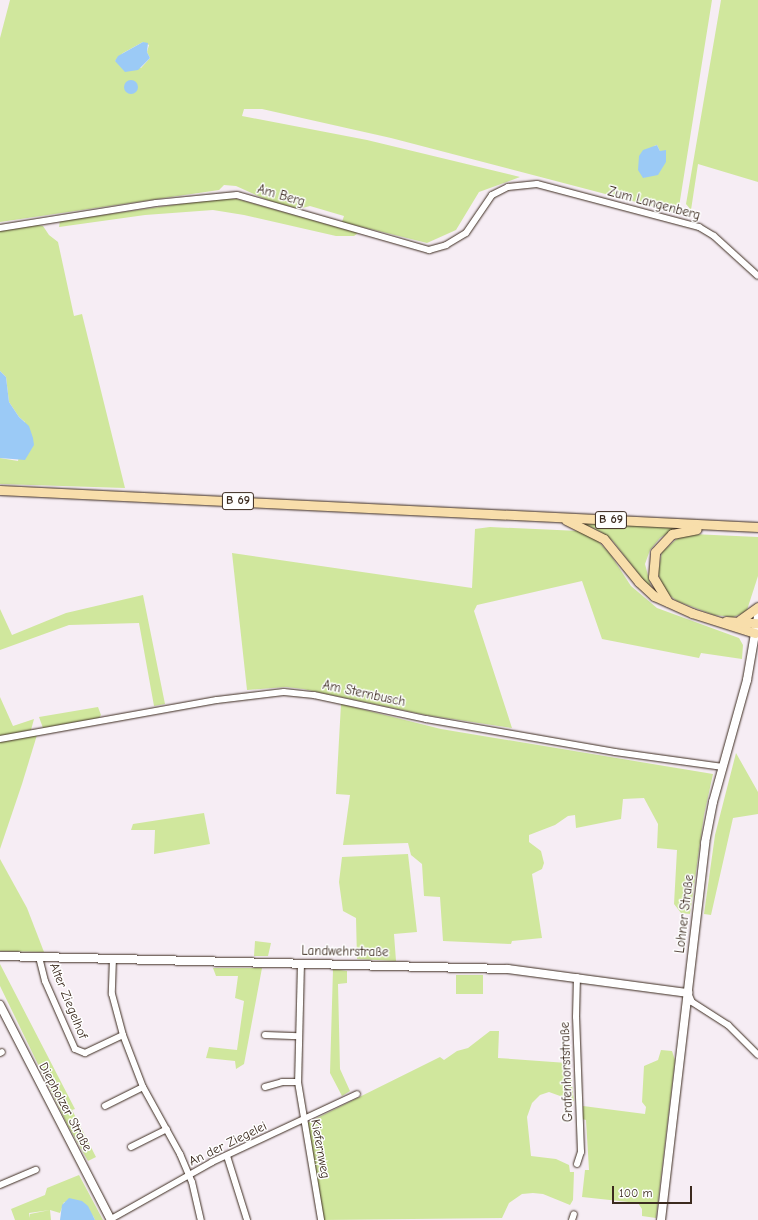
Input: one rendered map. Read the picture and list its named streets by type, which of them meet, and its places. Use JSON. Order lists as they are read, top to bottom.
{
  "streets": {
    "main road": [
      "B 69",
      "Lohner Straße",
      "Landwehrstraße",
      "Diepholzer Straße"
    ],
    "street": [
      "Am Berg",
      "Zum Langenberg",
      "Am Sternbusch",
      "Alter Ziegelhof",
      "Grafenhorststraße",
      "An der Ziegelei",
      "Kiefernweg"
    ]
  },
  "crossings": [
    ["Am Berg", "Zum Langenberg"],
    ["Am Sternbusch", "Lohner Straße"],
    ["Lohner Straße", "Landwehrstraße"],
    ["Landwehrstraße", "Alter Ziegelhof"],
    ["Landwehrstraße", "Grafenhorststraße"],
    ["Landwehrstraße", "Kiefernweg"],
    ["Diepholzer Straße", "An der Ziegelei"],
    ["An der Ziegelei", "Kiefernweg"]
  ],
  "scale_bar": "100 m"
}
